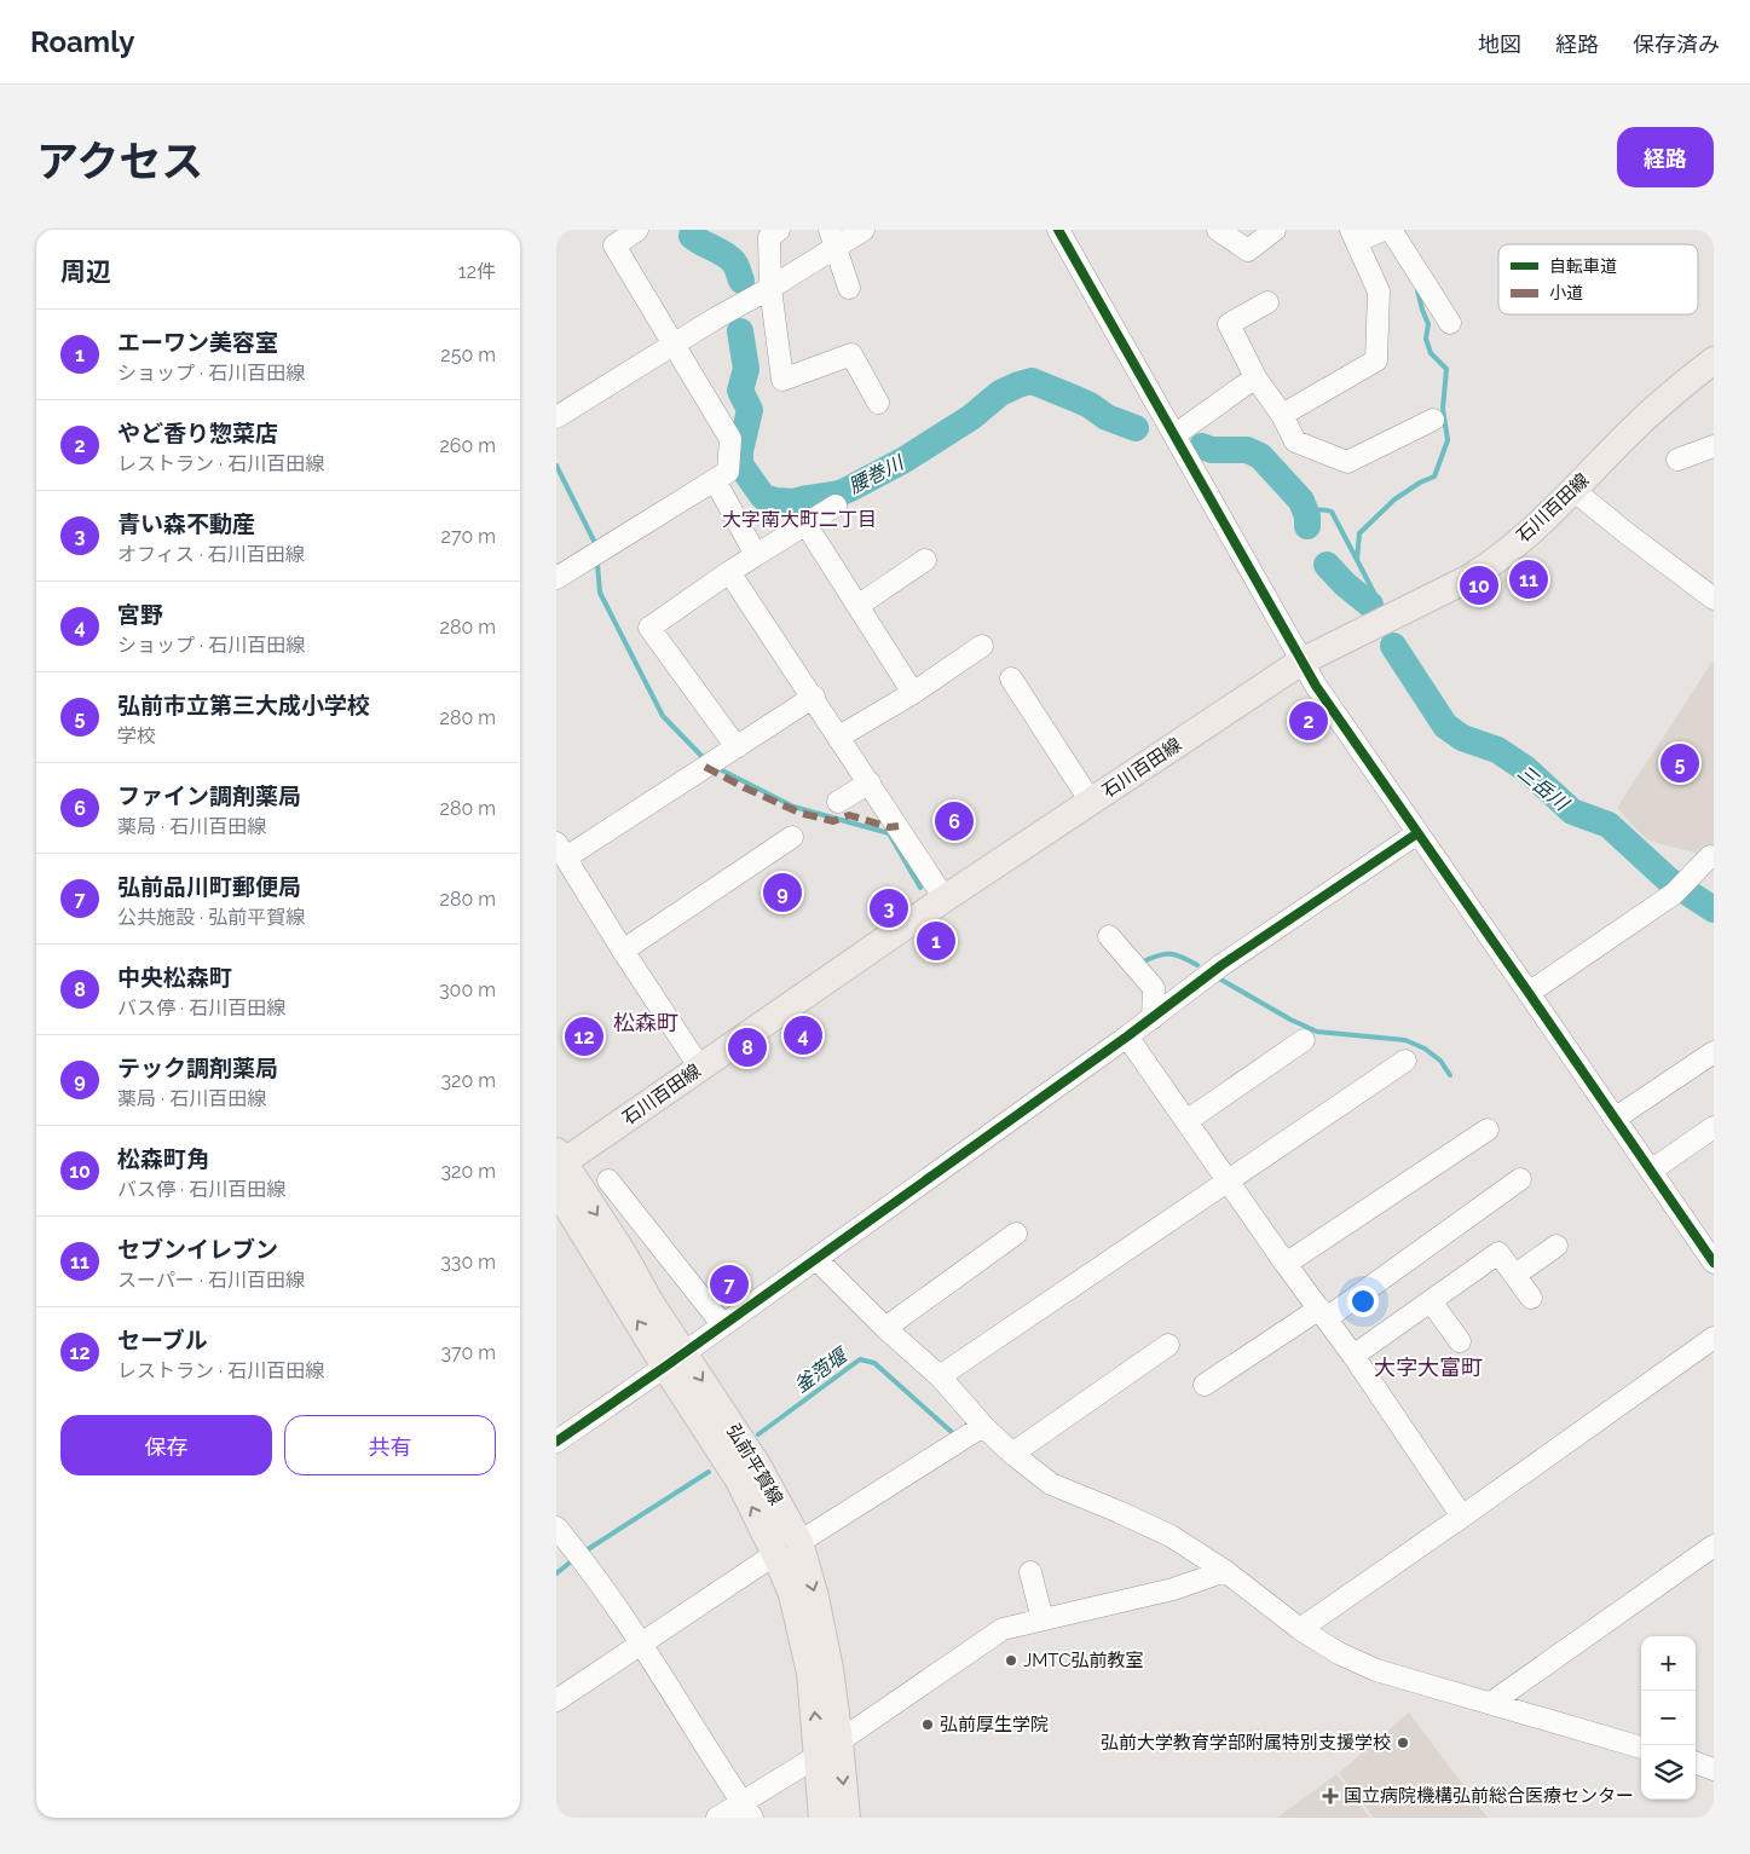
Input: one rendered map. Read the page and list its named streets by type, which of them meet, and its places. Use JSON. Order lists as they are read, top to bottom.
{
  "streets": {
    "main road": ["石川百田線", "弘前平賀線"]
  },
  "crossings": [
    ["石川百田線", "弘前平賀線"]
  ],
  "districts": ["大字南大町二丁目", "松森町", "大字大富町"],
  "water": ["腰巻川", "三岳川", "釜萢堰"],
  "places": {
    "other": ["JMTC弘前教室", "弘前厚生学院", "弘前大学教育学部附属特別支援学校"],
    "health": ["国立病院機構弘前総合医療センター"]
  },
  "legend": ["自転車道", "小道"],
  "page": {
    "header": "Roamly",
    "nav": ["地図", "経路", "保存済み"],
    "title": "アクセス",
    "buttons": [
      "経路",
      ["保存", "共有"]
    ],
    "heading": ["周辺", "12件"],
    "list": [
      {
        "mark": "1",
        "name": "エーワン美容室",
        "note": "ショップ · 石川百田線",
        "value": "250 m"
      },
      {
        "mark": "2",
        "name": "やど香り惣菜店",
        "note": "レストラン · 石川百田線",
        "value": "260 m"
      },
      {
        "mark": "3",
        "name": "青い森不動産",
        "note": "オフィス · 石川百田線",
        "value": "270 m"
      },
      {
        "mark": "4",
        "name": "宮野",
        "note": "ショップ · 石川百田線",
        "value": "280 m"
      },
      {
        "mark": "5",
        "name": "弘前市立第三大成小学校",
        "note": "学校",
        "value": "280 m"
      },
      {
        "mark": "6",
        "name": "ファイン調剤薬局",
        "note": "薬局 · 石川百田線",
        "value": "280 m"
      },
      {
        "mark": "7",
        "name": "弘前品川町郵便局",
        "note": "公共施設 · 弘前平賀線",
        "value": "280 m"
      },
      {
        "mark": "8",
        "name": "中央松森町",
        "note": "バス停 · 石川百田線",
        "value": "300 m"
      },
      {
        "mark": "9",
        "name": "テック調剤薬局",
        "note": "薬局 · 石川百田線",
        "value": "320 m"
      },
      {
        "mark": "10",
        "name": "松森町角",
        "note": "バス停 · 石川百田線",
        "value": "320 m"
      },
      {
        "mark": "11",
        "name": "セブンイレブン",
        "note": "スーパー · 石川百田線",
        "value": "330 m"
      },
      {
        "mark": "12",
        "name": "セーブル",
        "note": "レストラン · 石川百田線",
        "value": "370 m"
      }
    ],
    "pins": [
      "11",
      "10",
      "2",
      "5",
      "6",
      "9",
      "3",
      "1",
      "4",
      "12",
      "8",
      "7"
    ],
    "map_buttons": ["+", "−"]
  }
}
